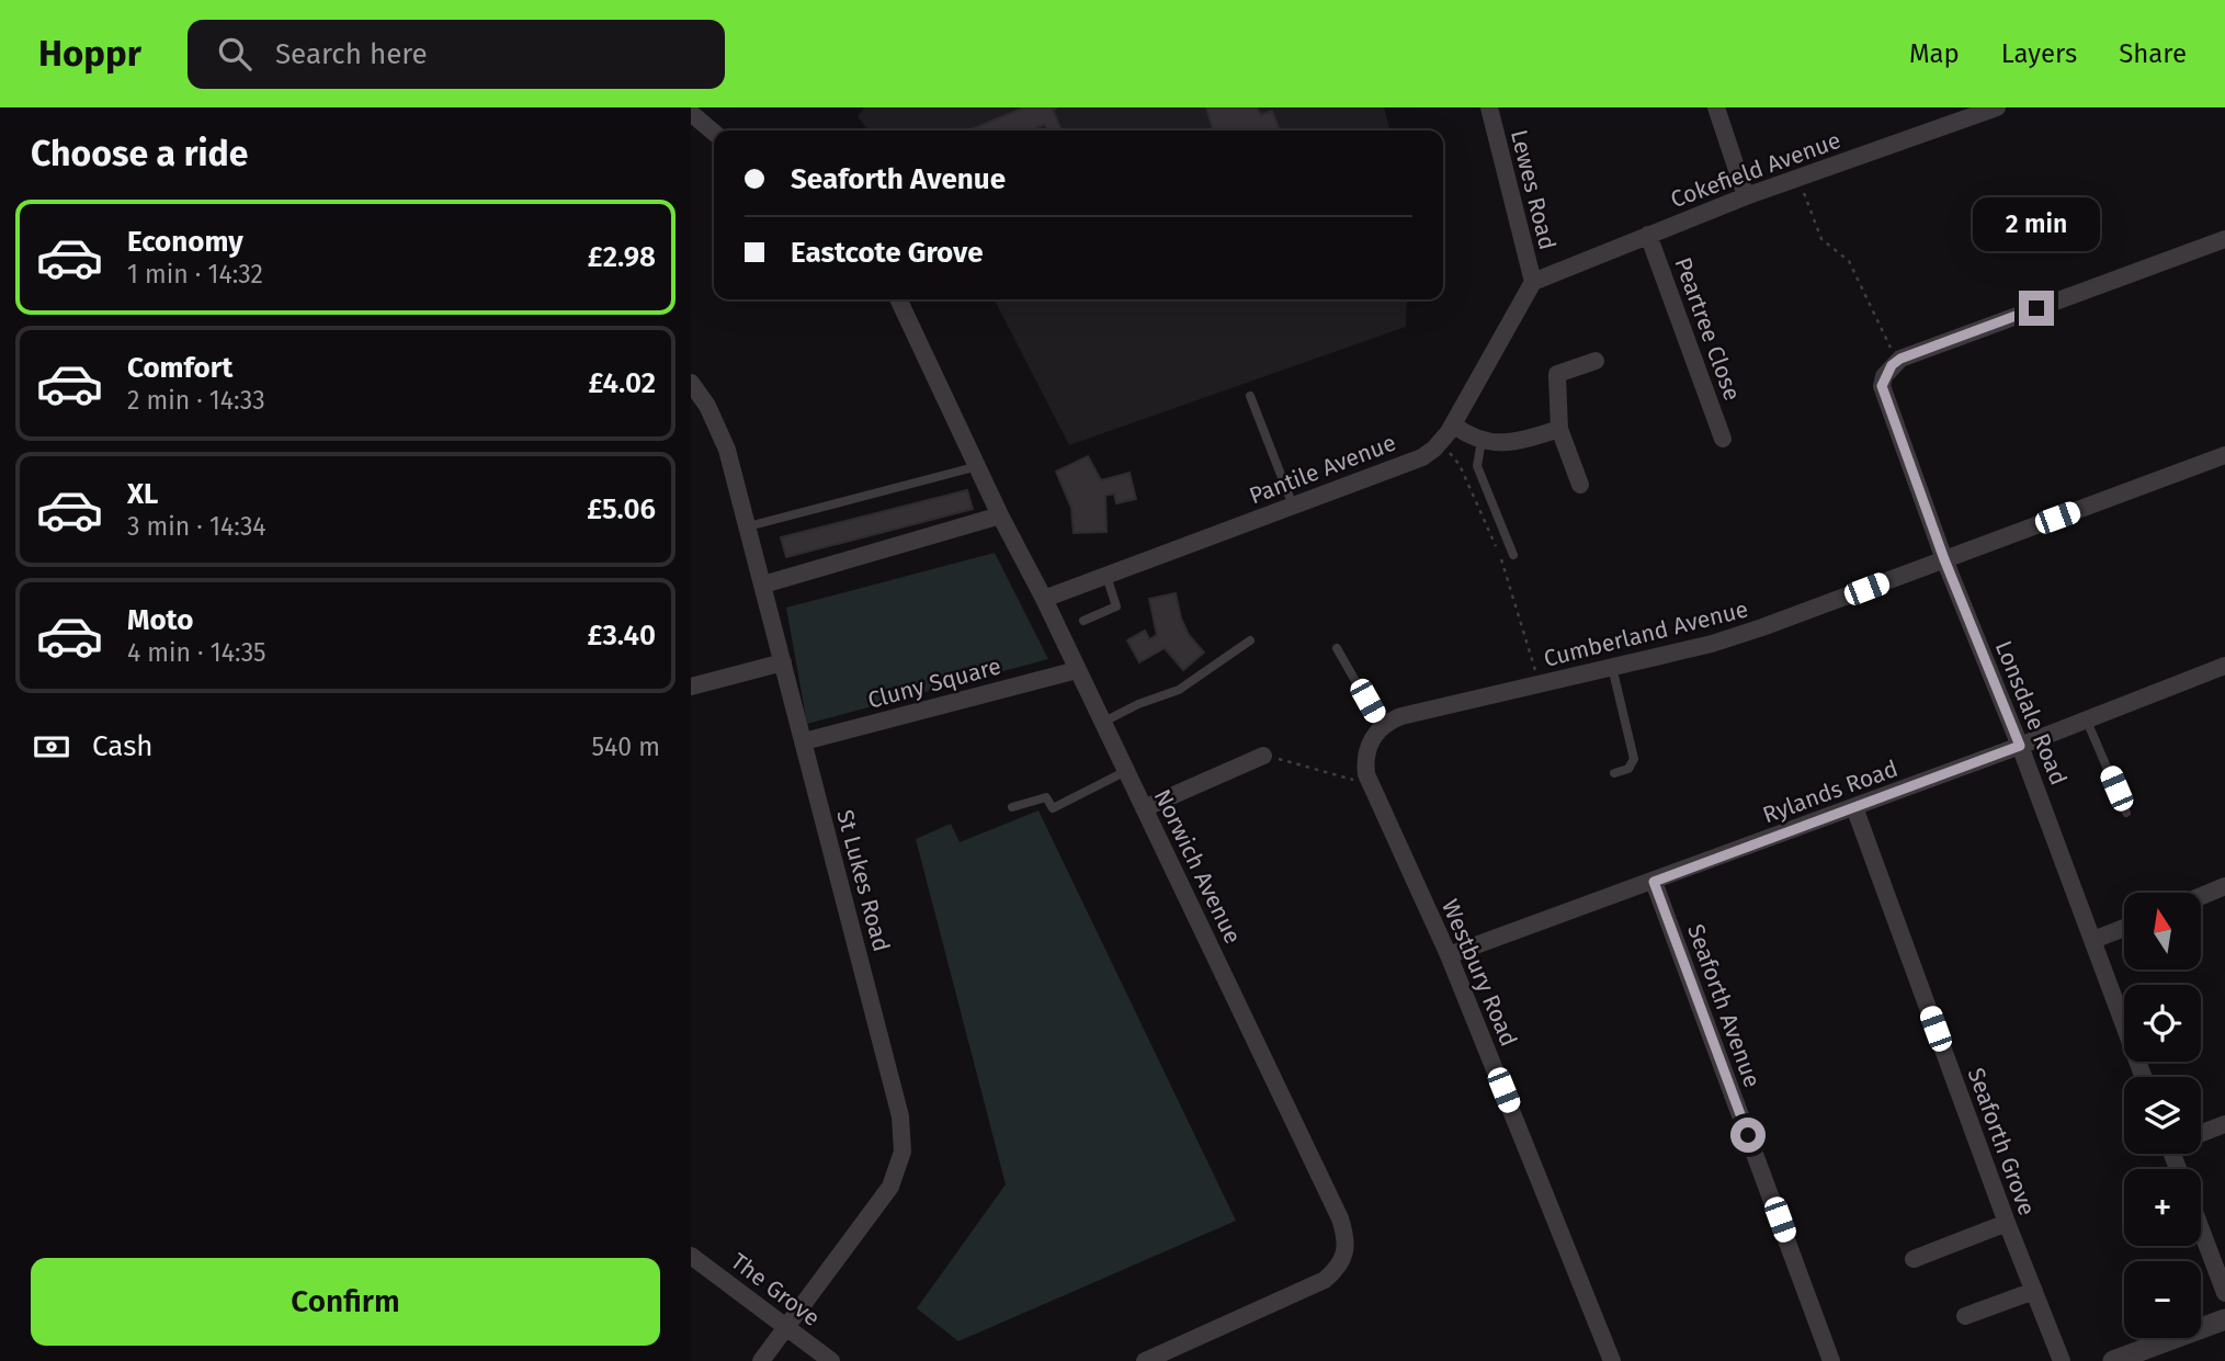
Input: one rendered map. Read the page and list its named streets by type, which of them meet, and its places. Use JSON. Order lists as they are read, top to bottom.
{
  "streets": {
    "street": [
      "Cokefield Avenue",
      "Lewes Road",
      "Peartree Close",
      "Pantile Avenue",
      "Cumberland Avenue",
      "Cluny Square",
      "Lonsdale Road",
      "Rylands Road",
      "Norwich Avenue",
      "St Lukes Road",
      "Westbury Road",
      "Seaforth Avenue",
      "Seaforth Grove",
      "The Grove"
    ]
  },
  "crossings": [
    ["Cokefield Avenue", "Lewes Road"],
    ["Cokefield Avenue", "Peartree Close"],
    ["Cokefield Avenue", "Pantile Avenue"],
    ["Lewes Road", "Pantile Avenue"],
    ["Pantile Avenue", "Norwich Avenue"],
    ["Cumberland Avenue", "Lonsdale Road"],
    ["Cluny Square", "Norwich Avenue"],
    ["Cluny Square", "St Lukes Road"],
    ["Lonsdale Road", "Rylands Road"],
    ["Rylands Road", "Westbury Road"],
    ["Rylands Road", "Seaforth Avenue"],
    ["Rylands Road", "Seaforth Grove"],
    ["St Lukes Road", "The Grove"]
  ],
  "north": "top",
  "page": {
    "header": "Hoppr",
    "search": "Search here",
    "nav": ["Map", "Layers", "Share"],
    "heading": "Choose a ride",
    "banner": ["Seaforth Avenue", "Eastcote Grove"],
    "bubble": "2 min",
    "list": [
      {
        "name": "Economy",
        "note": "1 min · 14:32",
        "value": "£2.98"
      },
      {
        "name": "Comfort",
        "note": "2 min · 14:33",
        "value": "£4.02"
      },
      {
        "name": "XL",
        "note": "3 min · 14:34",
        "value": "£5.06"
      },
      {
        "name": "Moto",
        "note": "4 min · 14:35",
        "value": "£3.40"
      }
    ],
    "pay": ["Cash", "540 m"],
    "map_buttons": ["+", "−"],
    "buttons": "Confirm"
  }
}
